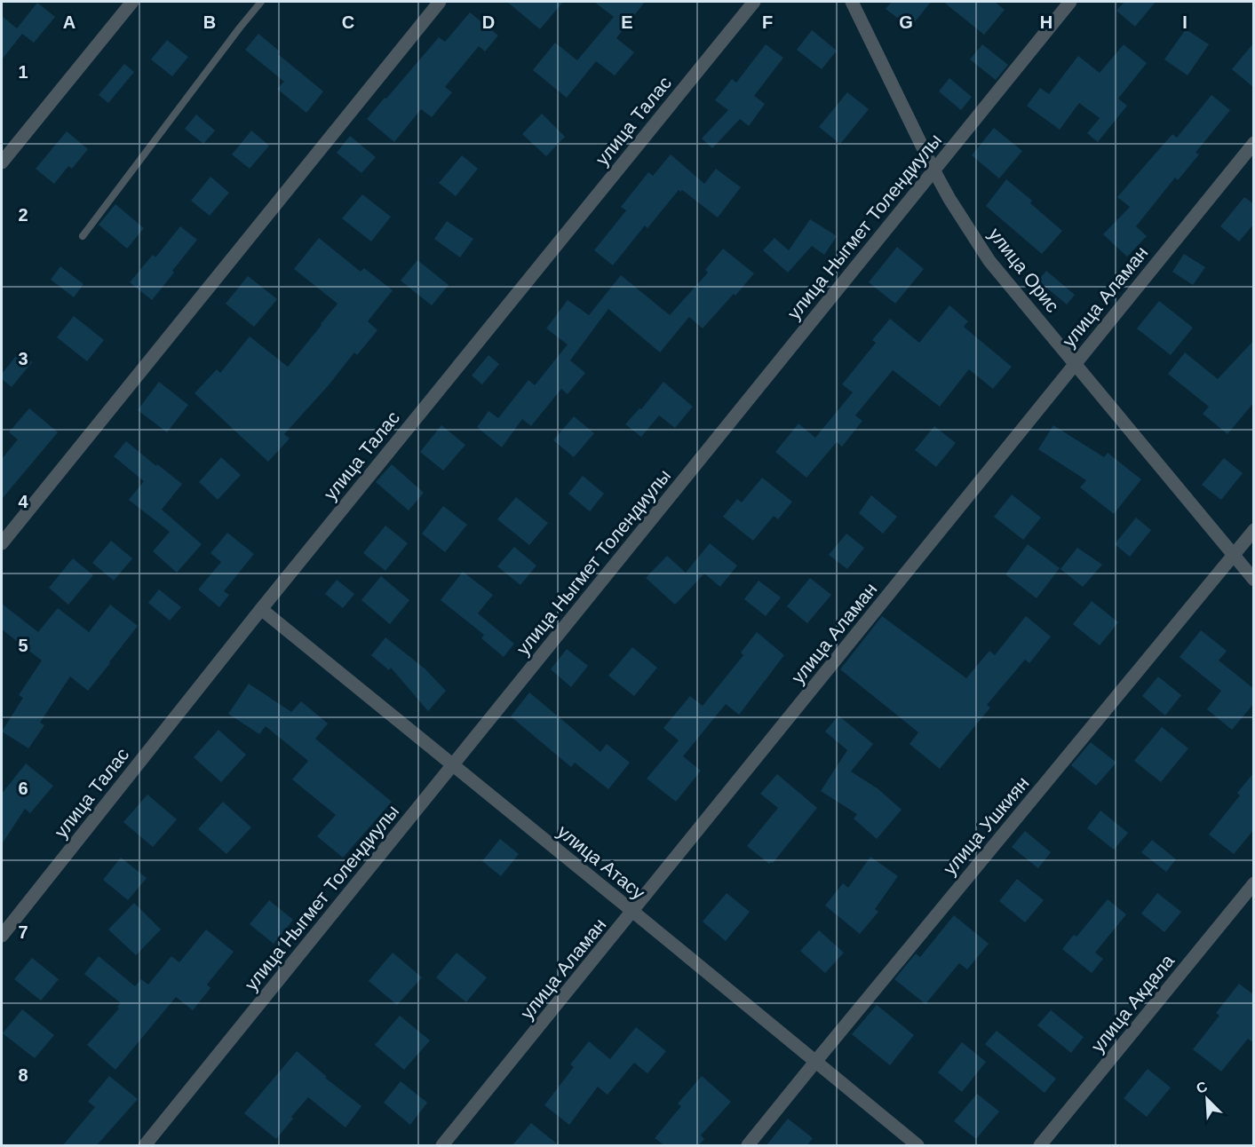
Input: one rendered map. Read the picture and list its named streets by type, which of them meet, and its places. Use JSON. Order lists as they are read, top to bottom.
{
  "streets": {
    "street": [
      "улица Талас",
      "улица Ныгмет Толендиулы",
      "улица Орис",
      "улица Аламан",
      "улица Ушкиян",
      "улица Атасу",
      "улица Акдала"
    ]
  },
  "crossings": [
    ["улица Талас", "улица Атасу"],
    ["улица Ныгмет Толендиулы", "улица Орис"],
    ["улица Ныгмет Толендиулы", "улица Атасу"],
    ["улица Орис", "улица Аламан"],
    ["улица Орис", "улица Ушкиян"],
    ["улица Аламан", "улица Атасу"],
    ["улица Ушкиян", "улица Атасу"]
  ],
  "north": "top left",
  "grid": {
    "columns": [
      "A",
      "B",
      "C",
      "D",
      "E",
      "F",
      "G",
      "H",
      "I"
    ],
    "rows": [
      "1",
      "2",
      "3",
      "4",
      "5",
      "6",
      "7",
      "8"
    ]
  }
}
